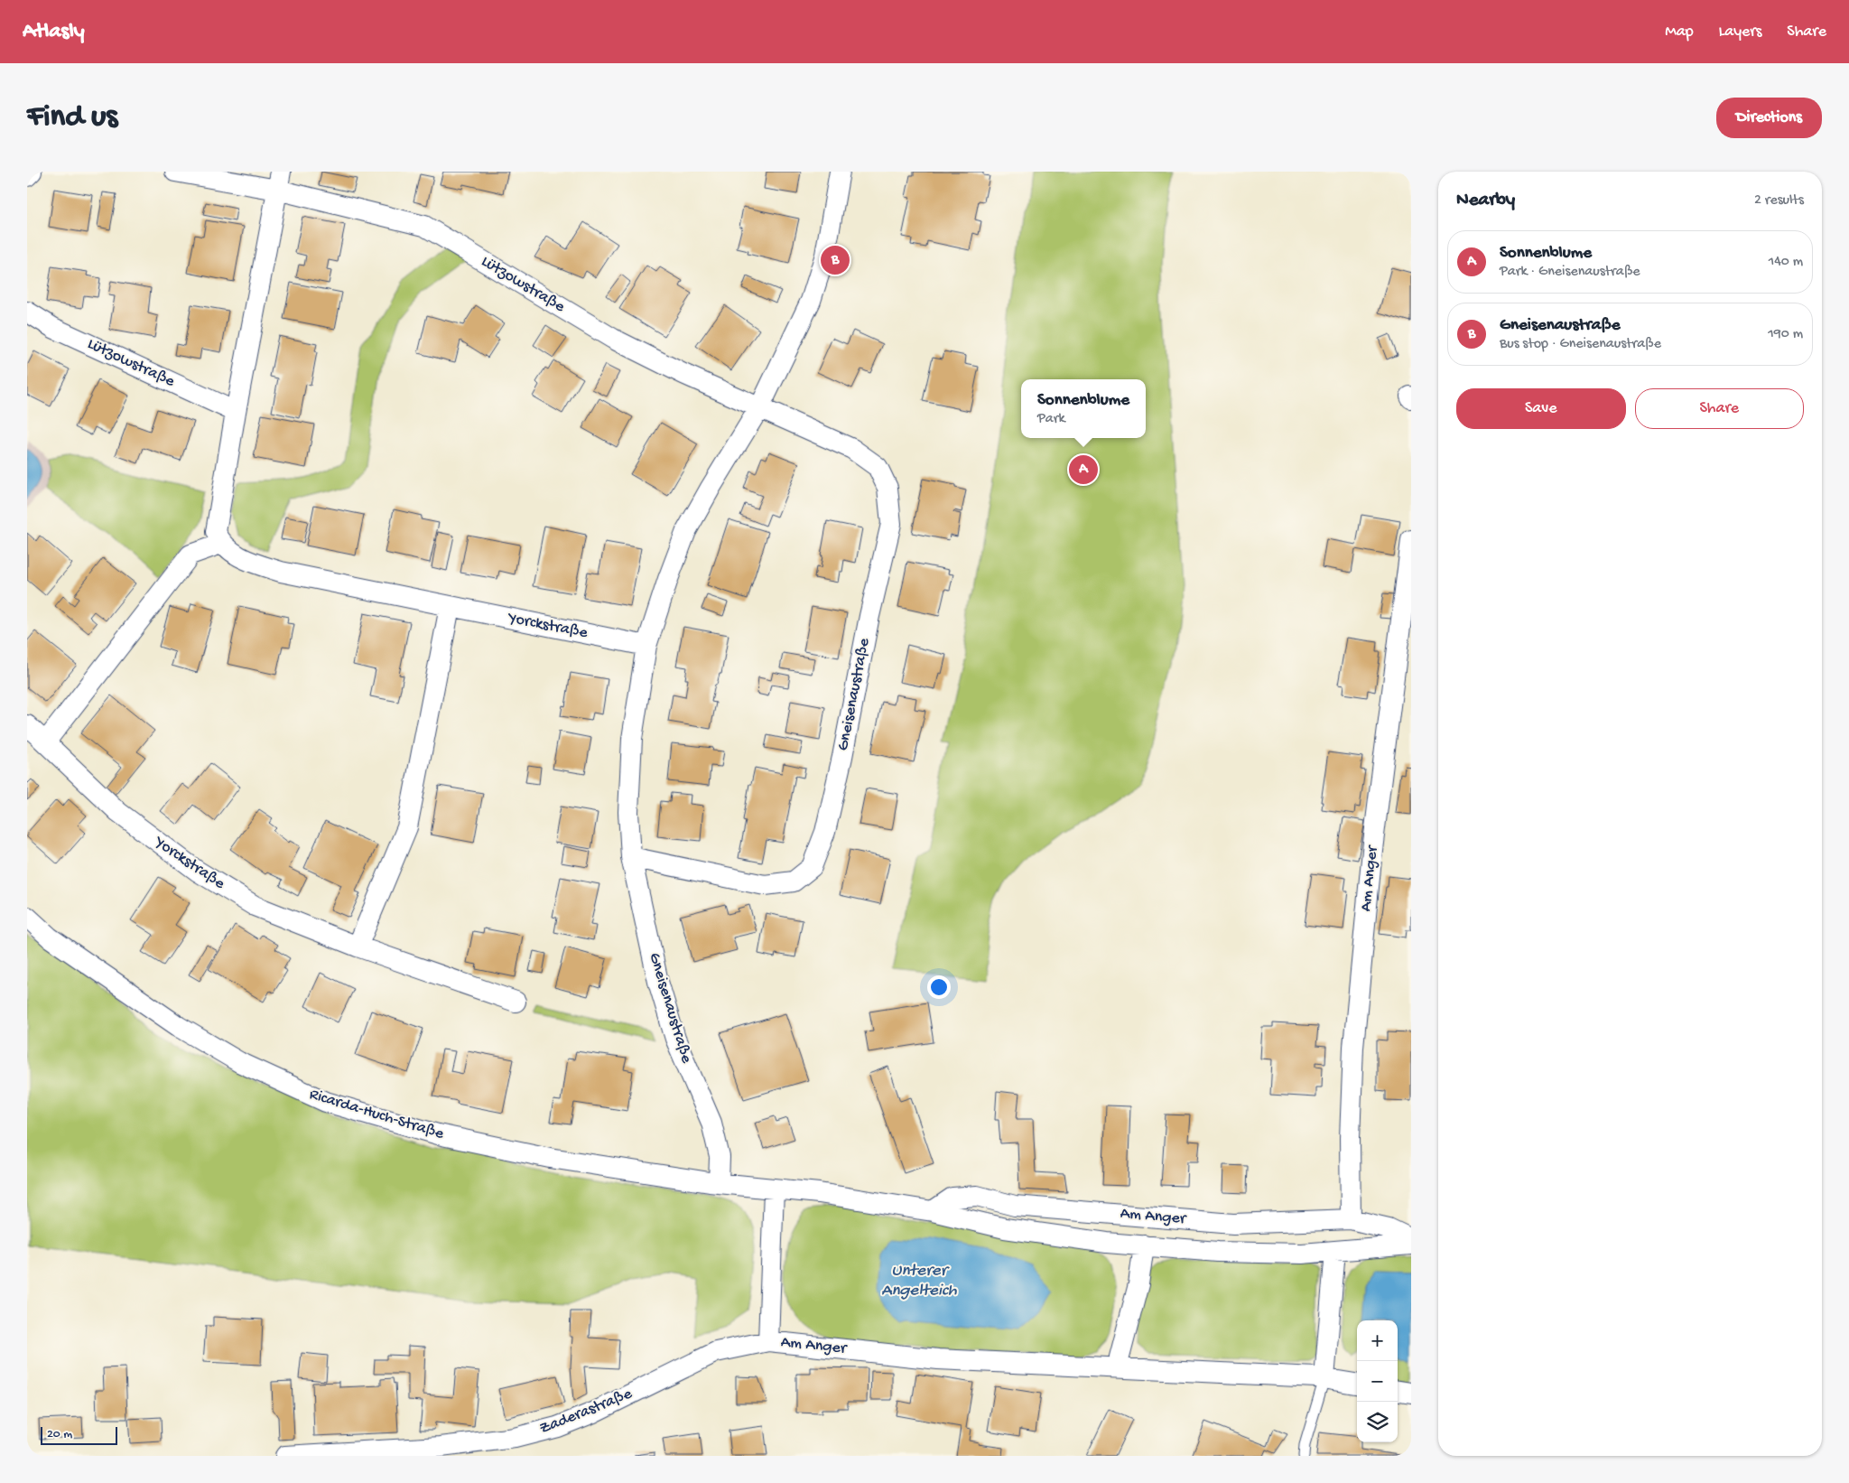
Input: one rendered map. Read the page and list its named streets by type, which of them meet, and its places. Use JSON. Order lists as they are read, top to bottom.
{
  "streets": {
    "street": [
      "Lützowstraße",
      "Yorckstraße",
      "Gneisenaustraße",
      "Am Anger",
      "Ricarda-Huch-Straße",
      "Zaderastraße"
    ]
  },
  "crossings": [
    ["Lützowstraße", "Gneisenaustraße"],
    ["Yorckstraße", "Gneisenaustraße"],
    ["Gneisenaustraße", "Ricarda-Huch-Straße"],
    ["Am Anger", "Ricarda-Huch-Straße"],
    ["Am Anger", "Zaderastraße"]
  ],
  "water": ["Unterer Angelteich"],
  "scale_bar": "20 m",
  "page": {
    "header": "Atlasly",
    "nav": ["Map", "Layers", "Share"],
    "buttons": [
      "Directions",
      ["Save", "Share"]
    ],
    "title": "Find us",
    "heading": ["Nearby", "2 results"],
    "list": [
      {
        "mark": "A",
        "name": "Sonnenblume",
        "note": "Park · Gneisenaustraße",
        "value": "140 m"
      },
      {
        "mark": "B",
        "name": "Gneisenaustraße",
        "note": "Bus stop · Gneisenaustraße",
        "value": "190 m"
      }
    ],
    "pins": ["B", "A"],
    "popup": ["Sonnenblume", "Park"],
    "map_buttons": ["+", "−"],
    "scale": "20 m"
  }
}
